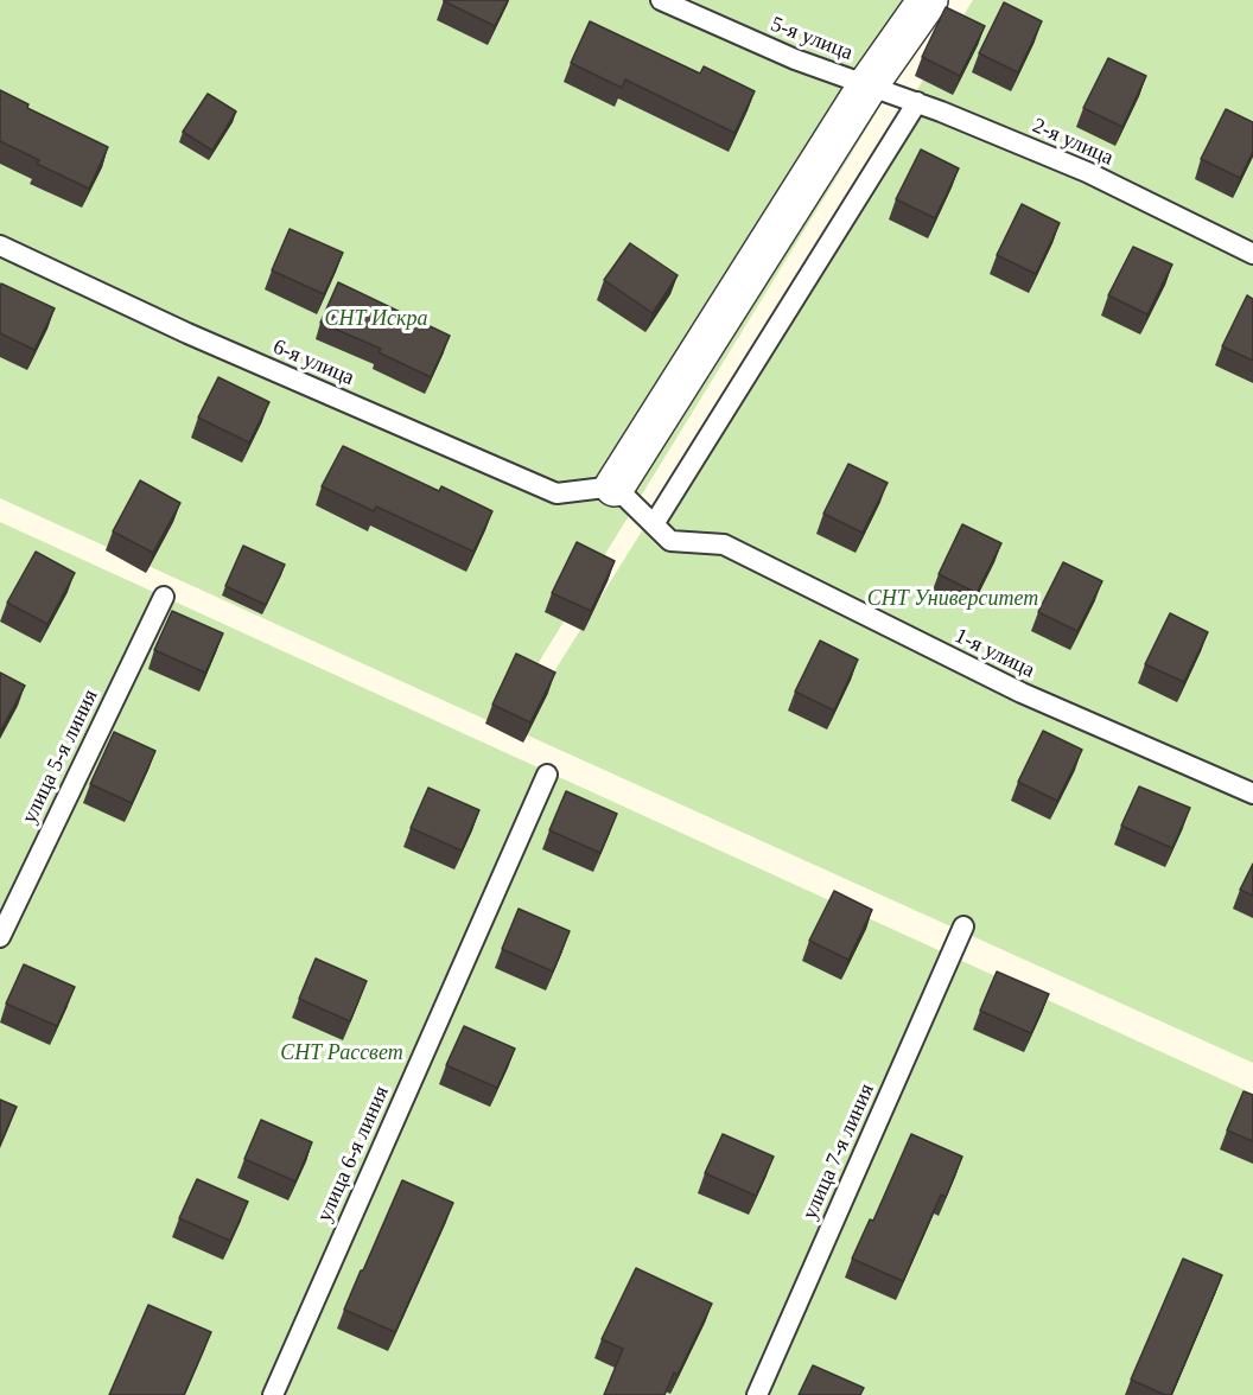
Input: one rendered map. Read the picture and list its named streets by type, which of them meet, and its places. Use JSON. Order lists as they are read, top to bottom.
{
  "streets": {
    "lane": [
      "5-я улица",
      "2-я улица",
      "6-я улица",
      "1-я улица",
      "улица 5-я линия",
      "улица 7-я линия",
      "улица 6-я линия"
    ]
  },
  "crossings": [
    ["5-я улица", "2-я улица"],
    ["6-я улица", "1-я улица"]
  ],
  "parks": ["СНТ Искра", "СНТ Университет", "СНТ Рассвет"]
}
